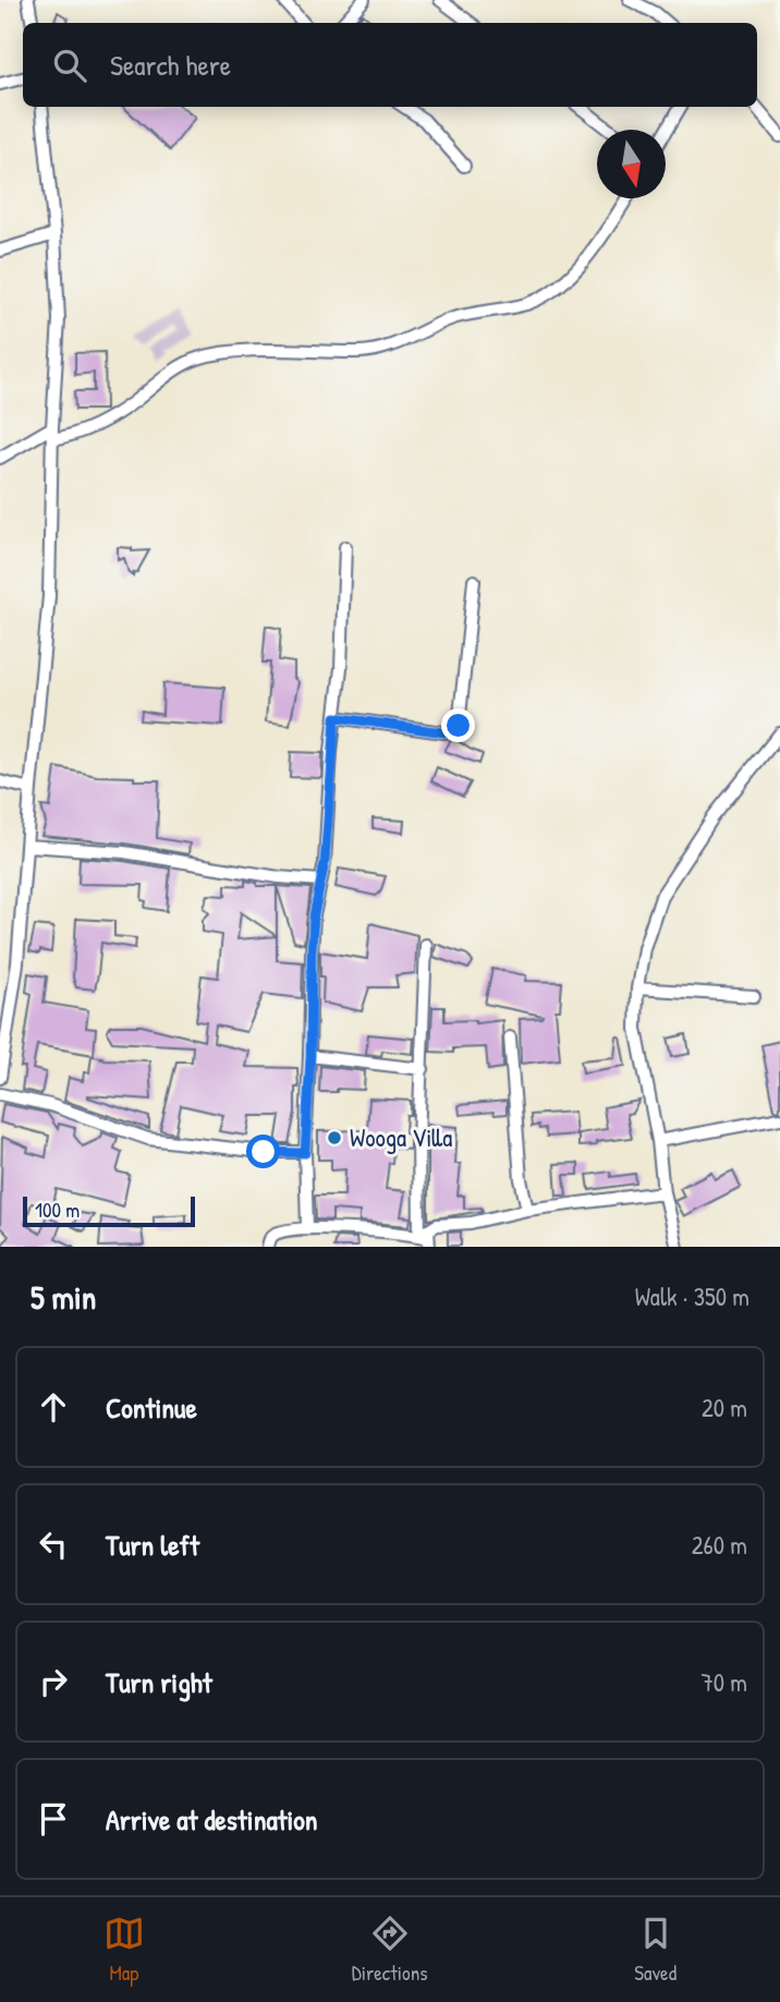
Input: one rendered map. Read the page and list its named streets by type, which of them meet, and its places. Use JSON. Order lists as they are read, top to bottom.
{
  "places": ["Wooga Villa"],
  "scale_bar": "100 m",
  "north": "bottom",
  "page": {
    "search": "Search here",
    "scale": "100 m",
    "heading": ["5 min", "Walk · 350 m"],
    "list": [
      ["Continue", "20 m"],
      ["Turn left", "260 m"],
      ["Turn right", "70 m"],
      "Arrive at destination"
    ],
    "nav": ["Map", "Directions", "Saved"]
  }
}
